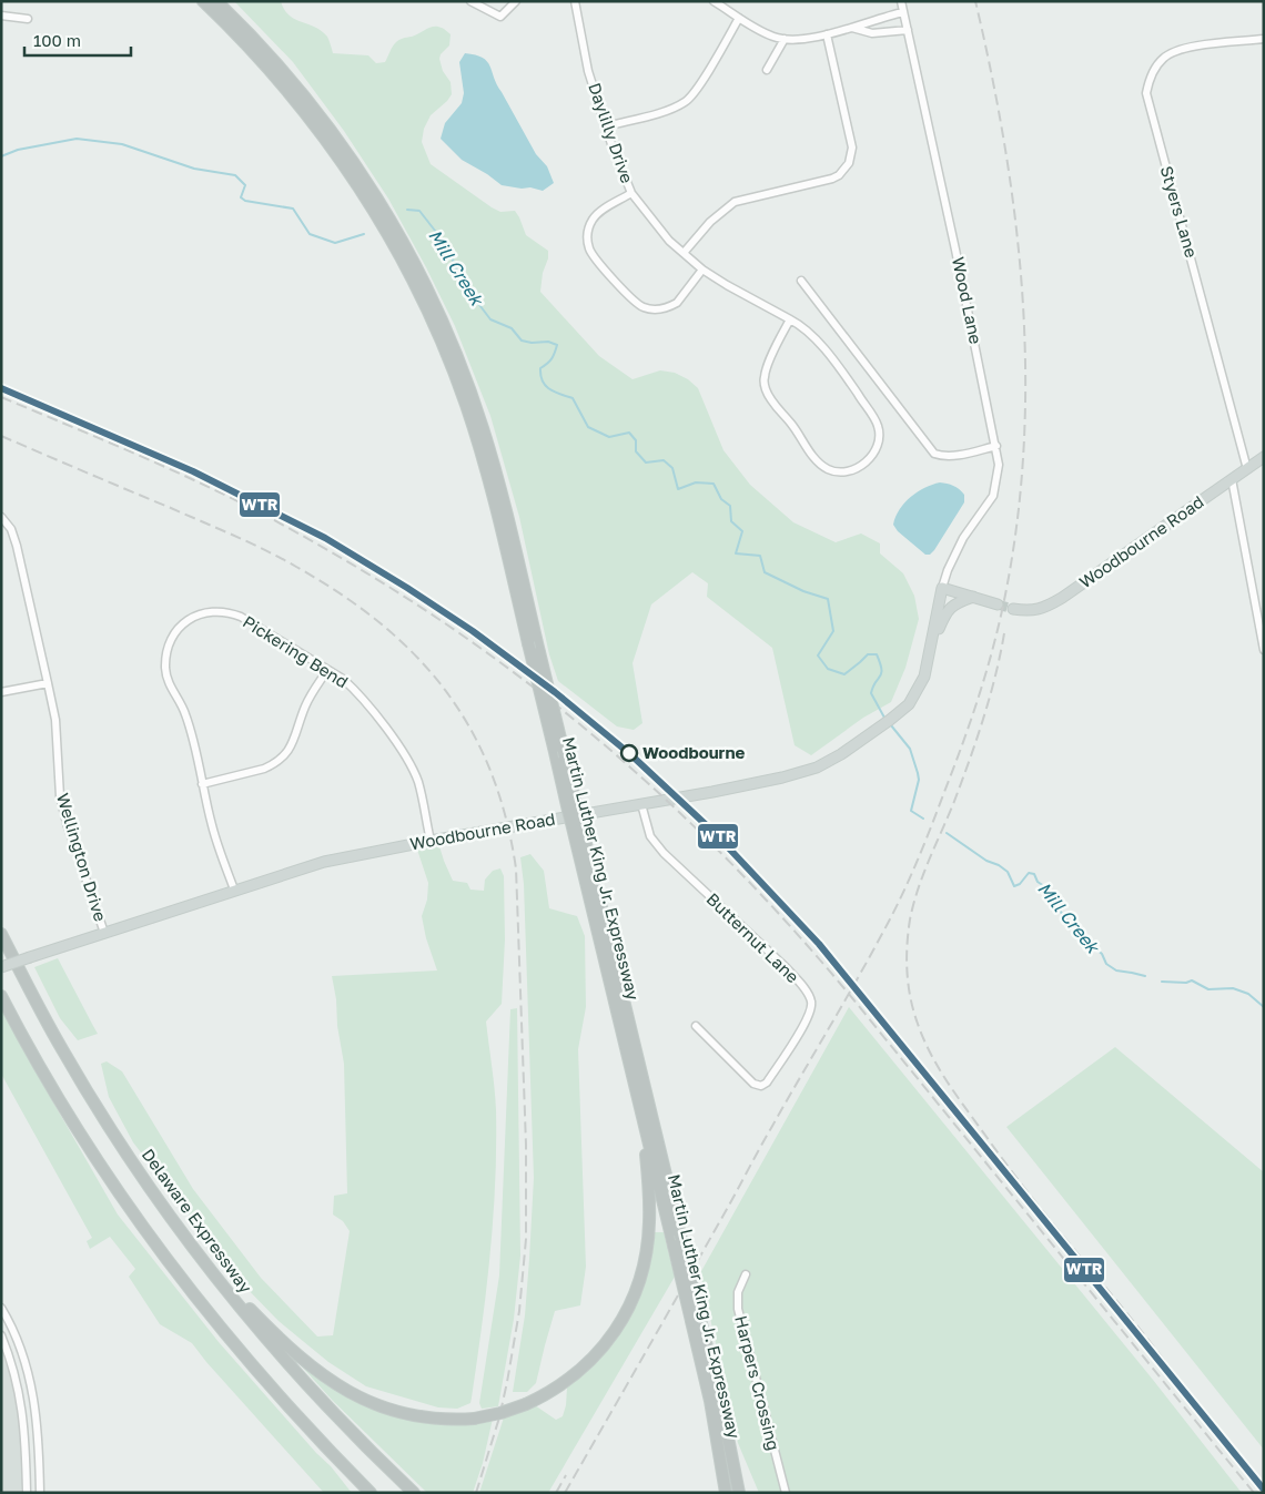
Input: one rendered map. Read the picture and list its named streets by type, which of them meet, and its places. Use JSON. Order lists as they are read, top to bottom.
{
  "streets": {
    "highway": ["Martin Luther King Jr. Expressway", "Delaware Expressway"],
    "main road": ["Woodbourne Road"],
    "street": [
      "Daylilly Drive",
      "Styers Lane",
      "Wood Lane",
      "Pickering Bend",
      "Wellington Drive",
      "Butternut Lane",
      "Harpers Crossing"
    ]
  },
  "crossings": [
    ["Styers Lane", "Woodbourne Road"],
    ["Wood Lane", "Woodbourne Road"],
    ["Woodbourne Road", "Pickering Bend"],
    ["Woodbourne Road", "Wellington Drive"],
    ["Woodbourne Road", "Butternut Lane"]
  ],
  "water": ["Mill Creek"],
  "places": ["Woodbourne"],
  "lines": ["transit line WTR"],
  "scale_bar": "100 m"
}
